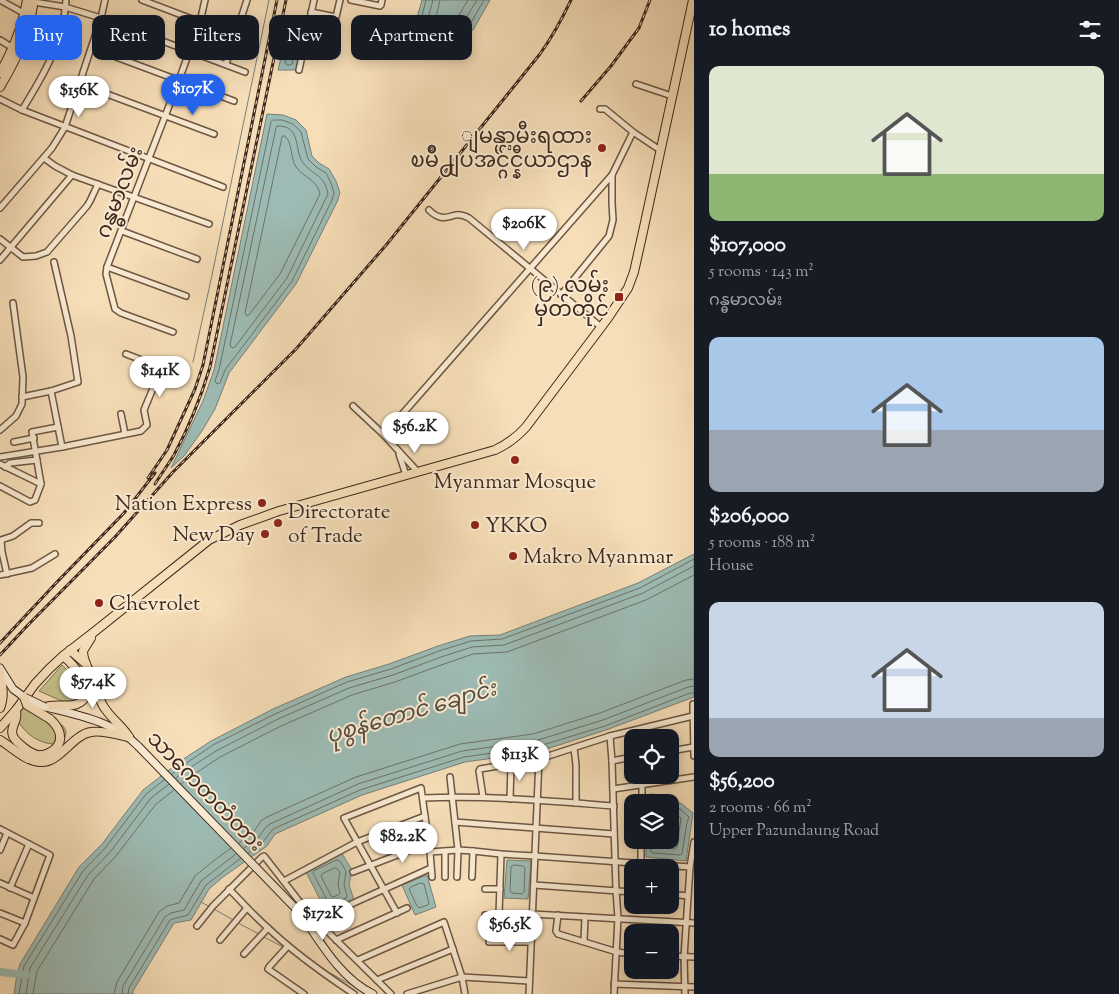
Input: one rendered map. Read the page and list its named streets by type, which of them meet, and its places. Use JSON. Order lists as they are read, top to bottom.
{
  "streets": {
    "main road": ["သာကေတတံတား"],
    "street": ["ဂန္ဓမာလမ်း"]
  },
  "water": ["ပုစွန်တောင် ချောင်း"],
  "places": {
    "other": [
      "ျမန္မာ့မီးရထား ၿမိဳ႕ျပအင္ဂ်င္နီယာဌာန",
      "Myanmar Mosque",
      "Nation Express",
      "Directorate of Trade",
      "YKKO",
      "New Day",
      "Makro Myanmar",
      "Chevrolet"
    ],
    "transit": ["(၉) လမ်း မှတ်တိုင်"]
  },
  "page": {
    "heading": "10 homes",
    "chip": [
      "Buy",
      "Rent",
      "Filters",
      "New",
      "Apartment"
    ],
    "list": [
      {
        "name": "$107,000",
        "note": "5 rooms · 143 m² · ဂန္ဓမာလမ်း"
      },
      {
        "name": "$206,000",
        "note": "5 rooms · 188 m² · House"
      },
      {
        "name": "$56,200",
        "note": "2 rooms · 66 m² · Upper Pazundaung Road"
      }
    ],
    "price": [
      "$107K",
      "$156K",
      "$206K",
      "$141K",
      "$56.2K",
      "$57.4K",
      "$113K",
      "$82.2K",
      "$172K",
      "$56.5K"
    ],
    "map_buttons": ["+", "−"]
  }
}
